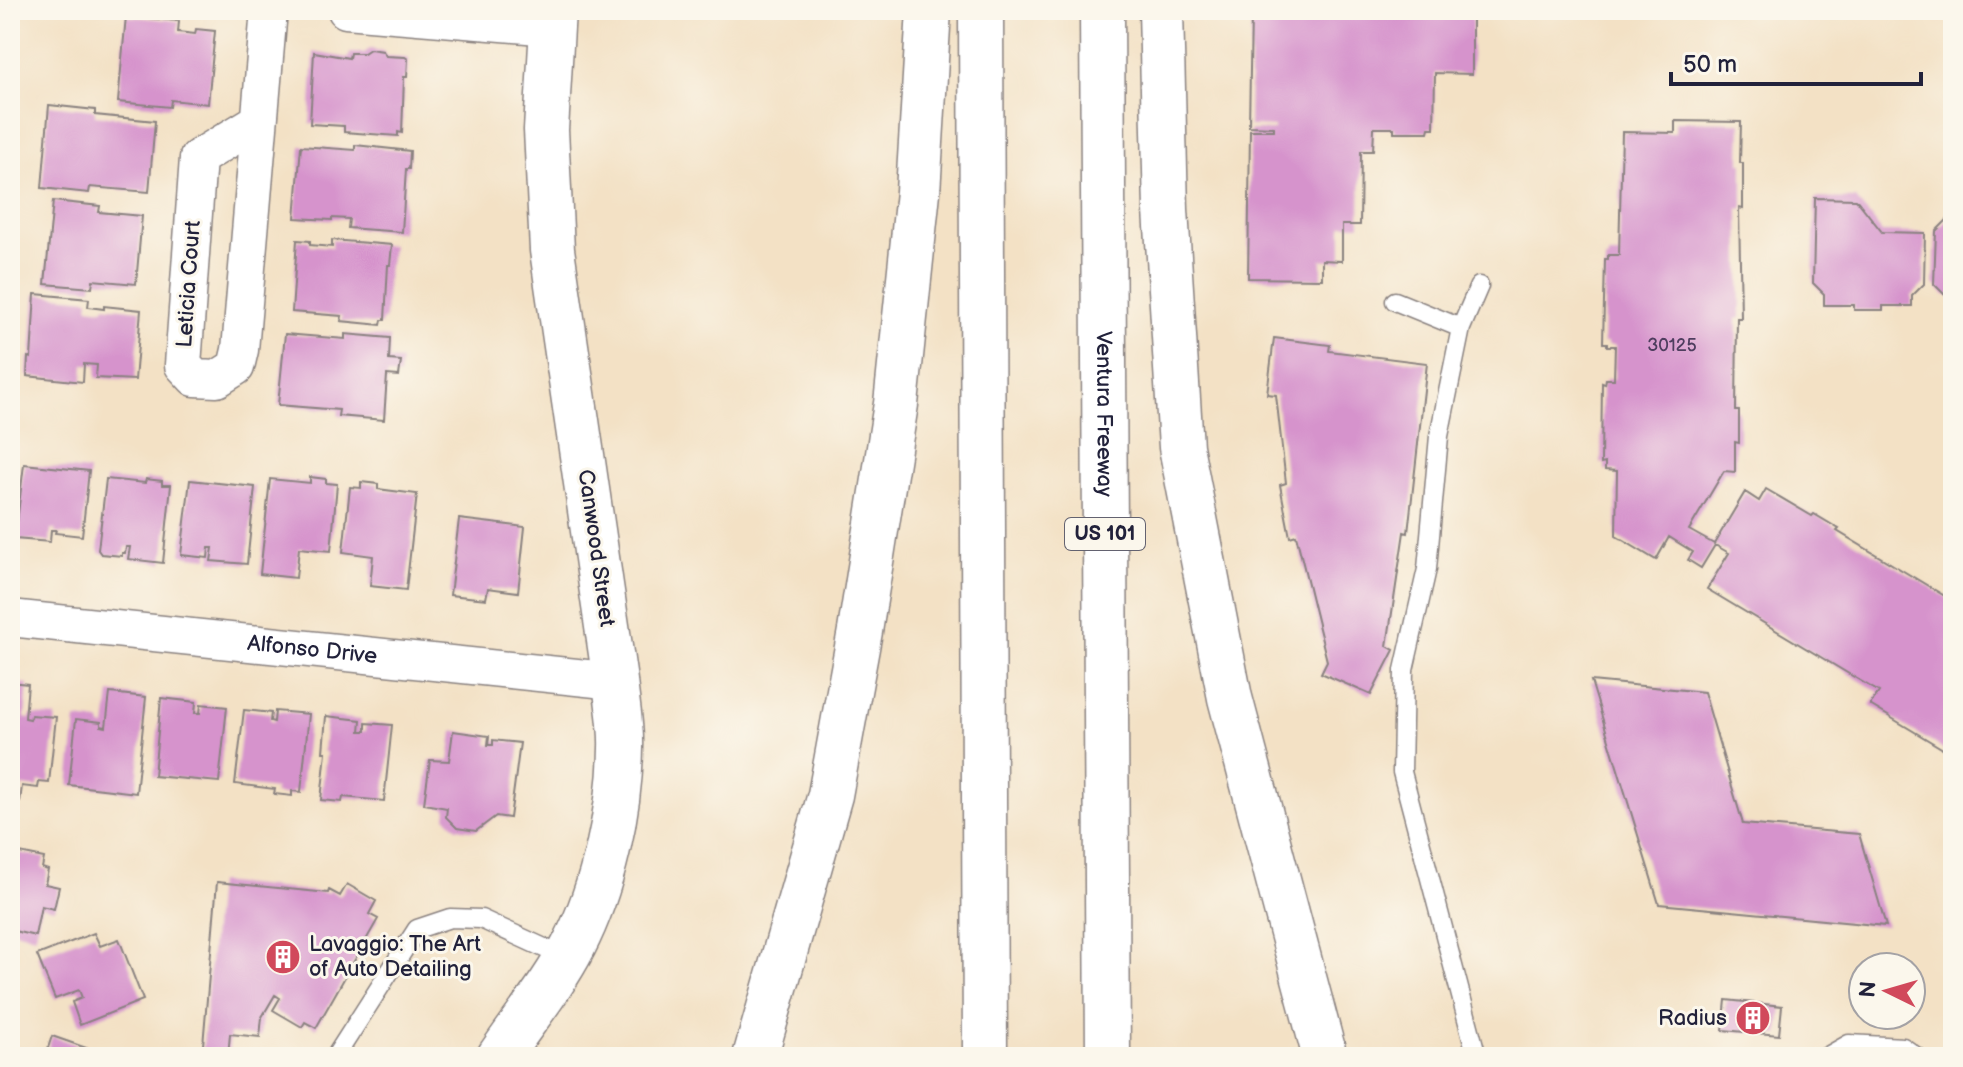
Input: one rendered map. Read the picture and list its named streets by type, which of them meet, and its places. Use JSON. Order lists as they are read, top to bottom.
{
  "streets": {
    "main road": ["Ventura Freeway", "US 101", "Canwood Street"],
    "street": ["Leticia Court", "Alfonso Drive"]
  },
  "crossings": [
    ["Canwood Street", "Alfonso Drive"]
  ],
  "places": {
    "building": ["Lavaggio: The Art of Auto Detailing", "Radius"]
  },
  "house_numbers": ["30125"],
  "scale_bar": "50 m",
  "north": "left"
}
